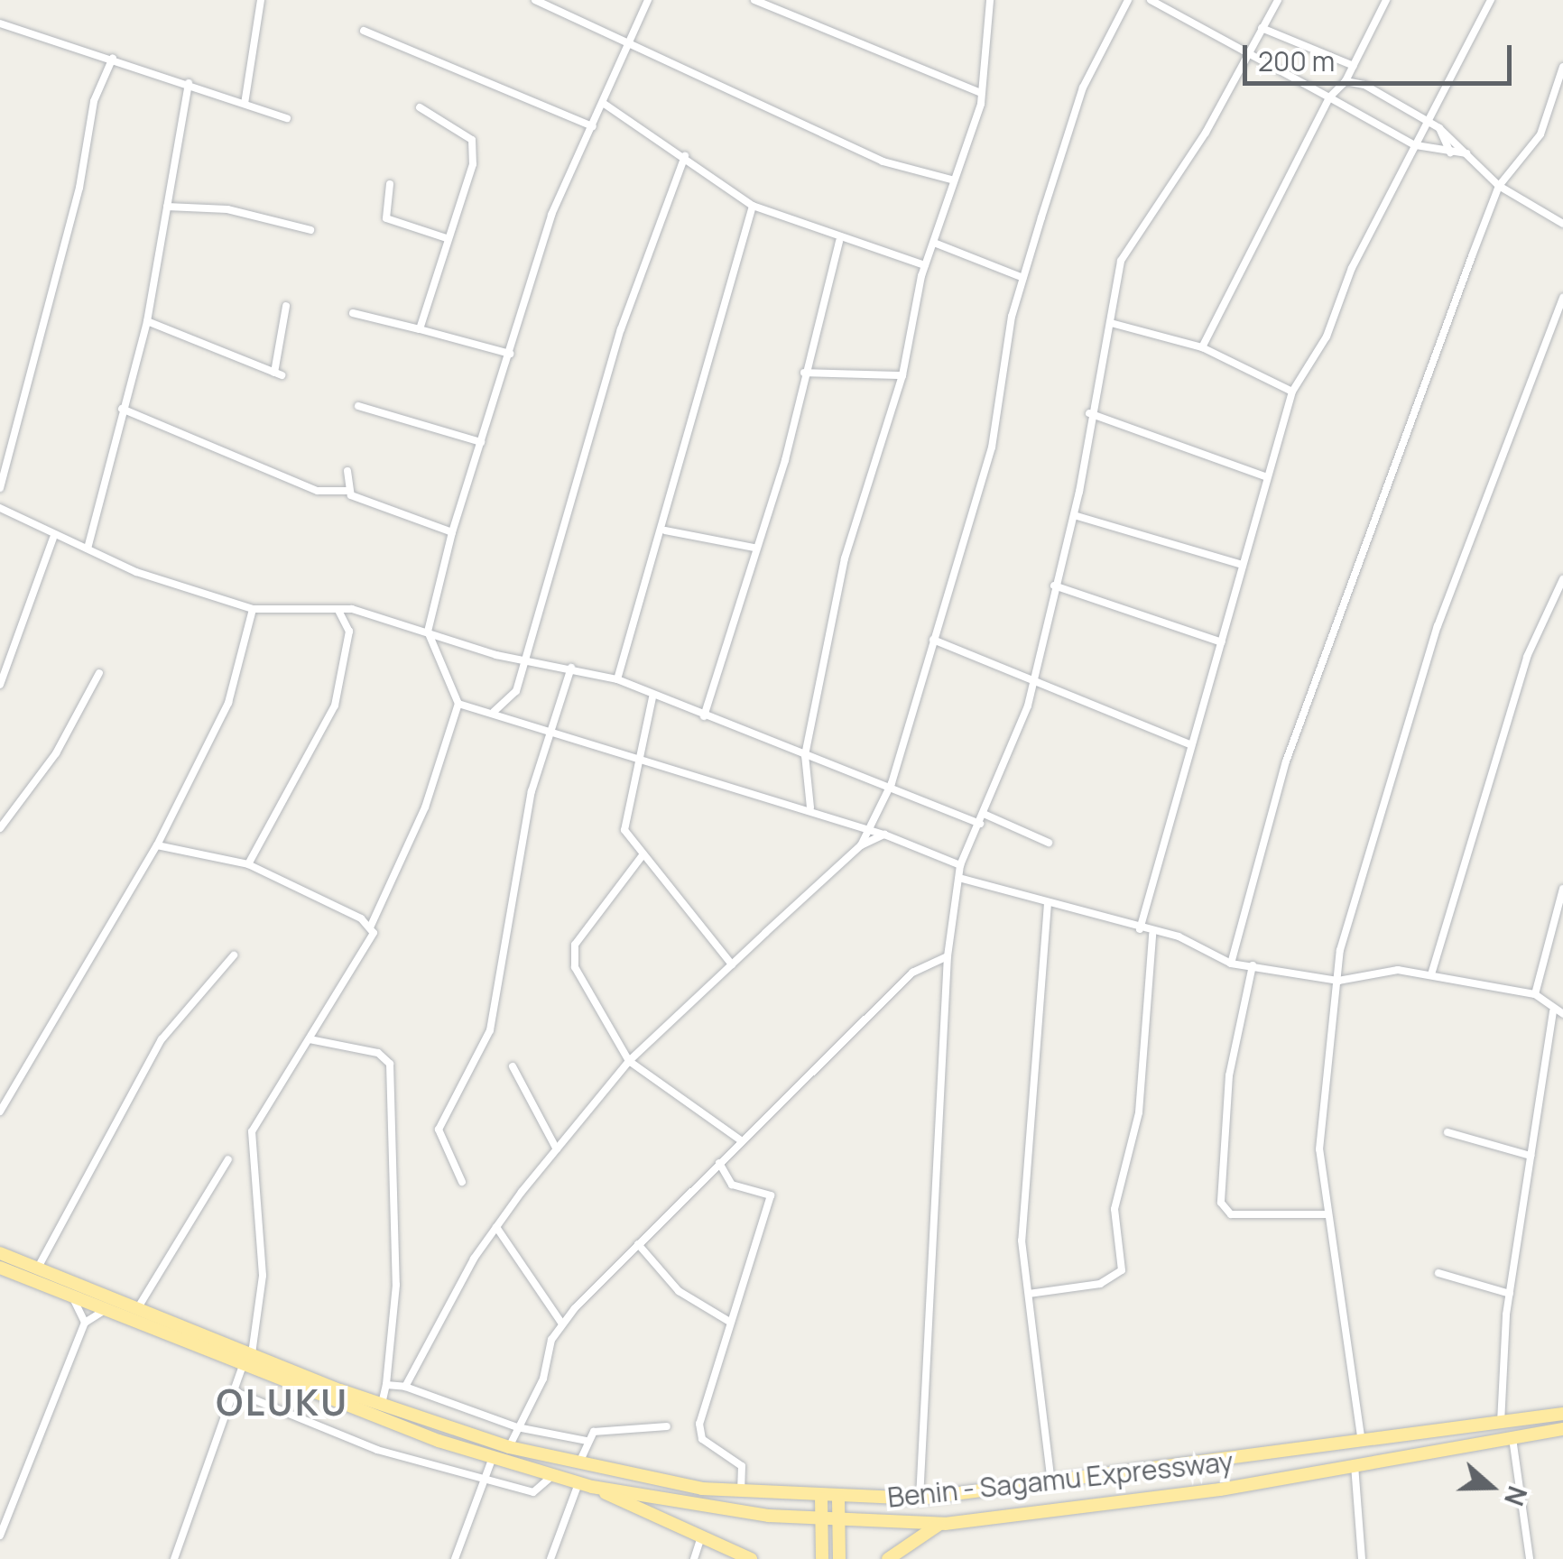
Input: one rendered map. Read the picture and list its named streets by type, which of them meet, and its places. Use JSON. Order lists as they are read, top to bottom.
{
  "streets": {
    "highway": ["Benin - Sagamu Expressway"]
  },
  "districts": ["OLUKU"],
  "scale_bar": "200 m",
  "north": "right"
}
